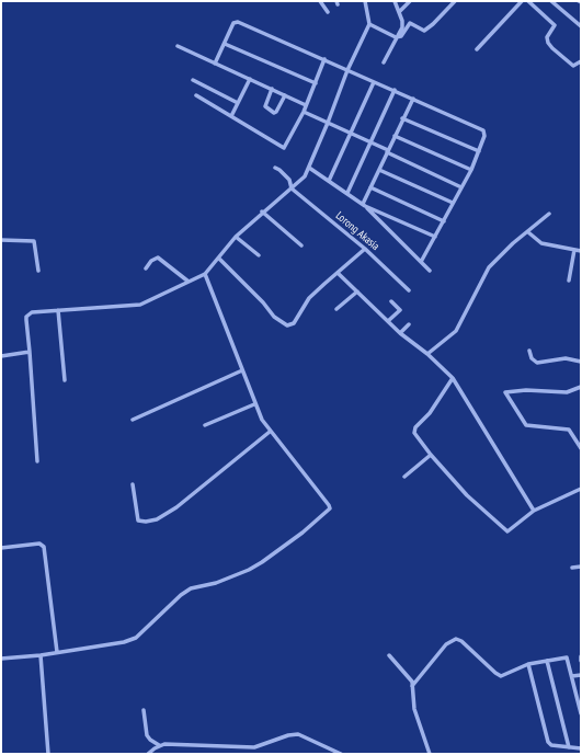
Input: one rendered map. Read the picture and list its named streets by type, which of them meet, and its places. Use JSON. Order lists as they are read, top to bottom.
{
  "streets": {
    "street": ["Lorong Akasia"]
  }
}
